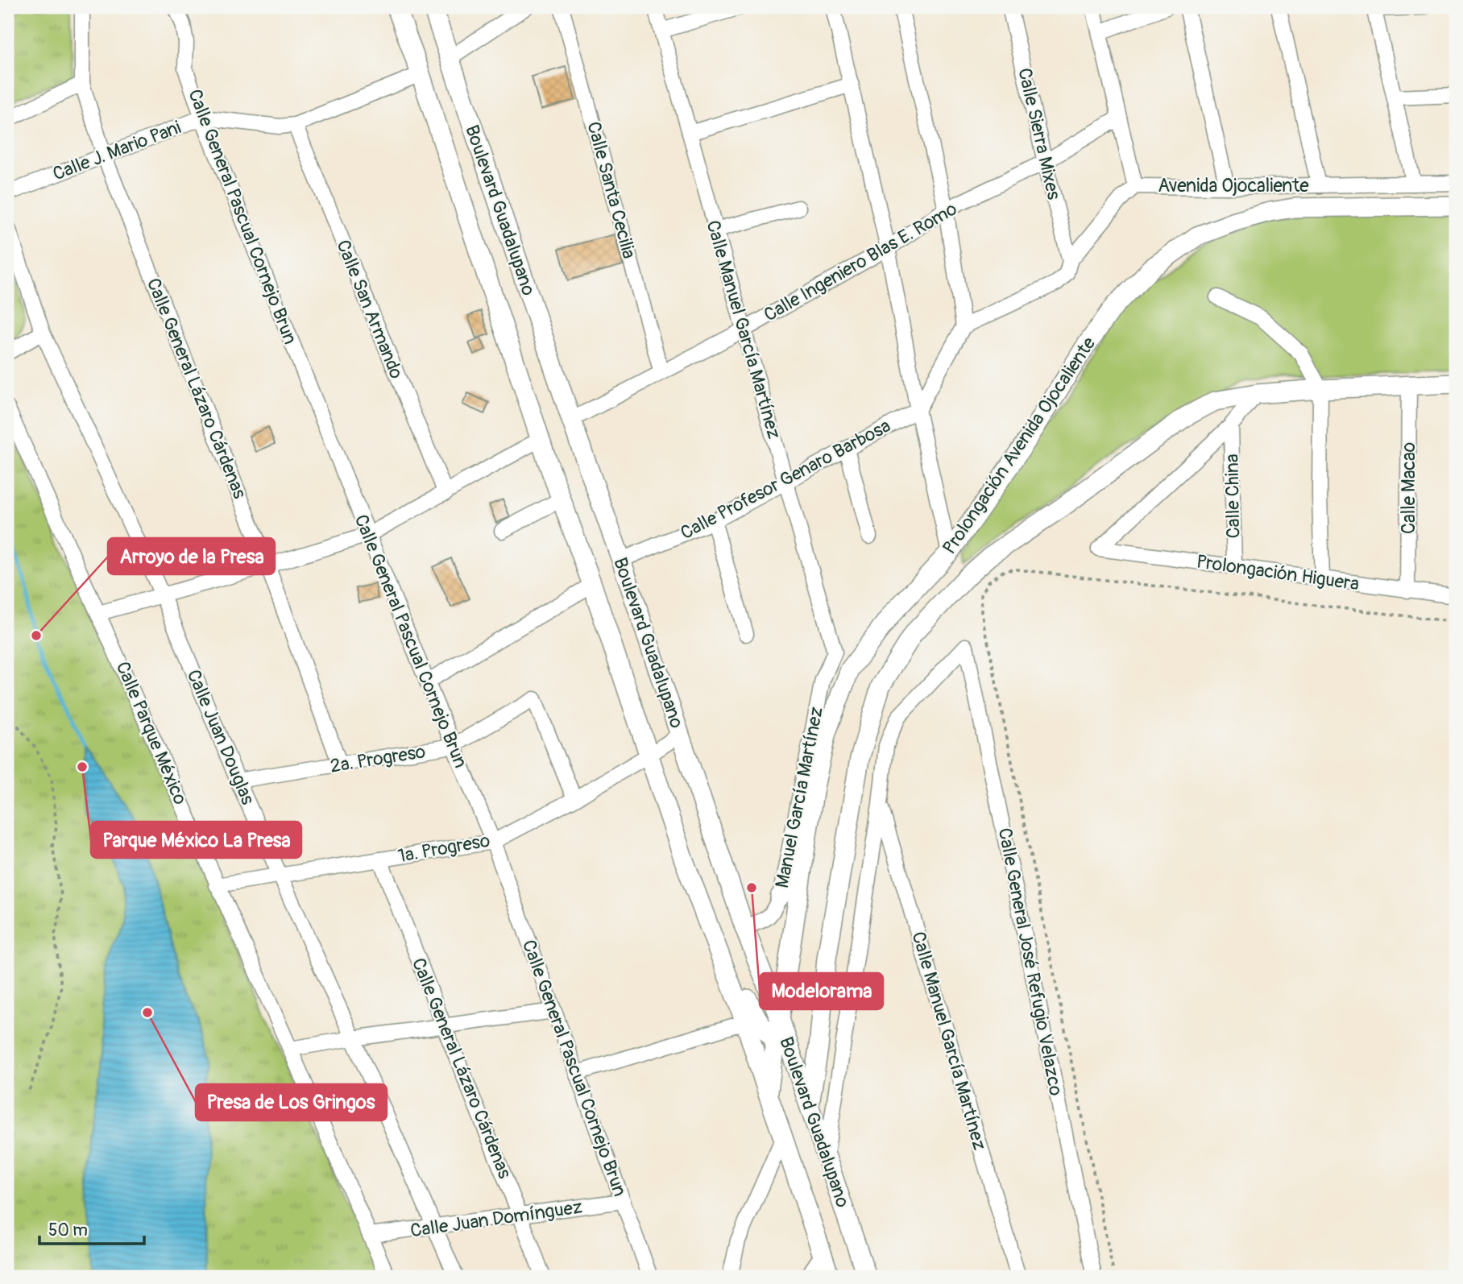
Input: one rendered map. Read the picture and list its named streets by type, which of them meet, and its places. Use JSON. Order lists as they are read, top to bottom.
{
  "streets": {
    "main road": ["Avenida Ojocaliente", "Boulevard Guadalupano", "Prolongación Avenida Ojocaliente"],
    "street": [
      "Calle Sierra Mixes",
      "Calle J. Mario Pani",
      "Calle Santa Cecilia",
      "Calle General Pascual Cornejo Brun",
      "Calle Ingeniero Blas E. Romo",
      "Calle San Armando",
      "Calle Manuel García Martínez",
      "Calle General Lázaro Cárdenas",
      "Calle Profesor Genaro Barbosa",
      "Calle Macao",
      "Calle China",
      "Prolongación Higuera",
      "Calle Parque México",
      "Calle Juan Douglas",
      "2a. Progreso",
      "Manuel García Martínez",
      "1a. Progreso",
      "Calle General José Refugio Velazco",
      "Calle Juan Domínguez"
    ]
  },
  "crossings": [
    ["Calle Sierra Mixes", "Avenida Ojocaliente"],
    ["Calle Sierra Mixes", "Calle Ingeniero Blas E. Romo"],
    ["Calle J. Mario Pani", "Boulevard Guadalupano"],
    ["Calle J. Mario Pani", "Calle General Pascual Cornejo Brun"],
    ["Calle J. Mario Pani", "Calle San Armando"],
    ["Calle J. Mario Pani", "Calle General Lázaro Cárdenas"],
    ["Avenida Ojocaliente", "Prolongación Avenida Ojocaliente"],
    ["Calle Santa Cecilia", "Calle Ingeniero Blas E. Romo"],
    ["Boulevard Guadalupano", "Calle Ingeniero Blas E. Romo"],
    ["Boulevard Guadalupano", "Prolongación Avenida Ojocaliente"],
    ["Boulevard Guadalupano", "Calle Profesor Genaro Barbosa"],
    ["Boulevard Guadalupano", "Manuel García Martínez"],
    ["Boulevard Guadalupano", "1a. Progreso"],
    ["Calle General Pascual Cornejo Brun", "2a. Progreso"],
    ["Calle General Pascual Cornejo Brun", "1a. Progreso"],
    ["Calle General Pascual Cornejo Brun", "Calle Juan Domínguez"],
    ["Calle Ingeniero Blas E. Romo", "Calle Manuel García Martínez"],
    ["Calle Manuel García Martínez", "Calle Profesor Genaro Barbosa"],
    ["Calle Manuel García Martínez", "Manuel García Martínez"],
    ["Calle General Lázaro Cárdenas", "2a. Progreso"],
    ["Calle General Lázaro Cárdenas", "1a. Progreso"],
    ["Calle General Lázaro Cárdenas", "Calle Juan Domínguez"],
    ["Prolongación Avenida Ojocaliente", "Calle Macao"],
    ["Calle Macao", "Prolongación Higuera"],
    ["Calle China", "Prolongación Higuera"],
    ["Calle Parque México", "1a. Progreso"],
    ["Calle Parque México", "Calle Juan Domínguez"],
    ["Calle Juan Douglas", "2a. Progreso"],
    ["Calle Juan Douglas", "1a. Progreso"],
    ["Calle Juan Douglas", "Calle Juan Domínguez"],
    ["2a. Progreso", "1a. Progreso"]
  ],
  "places": [
    "Arroyo de la Presa",
    "Parque México La Presa",
    "Modelorama",
    "Presa de Los Gringos"
  ],
  "scale_bar": "50 m"
}
